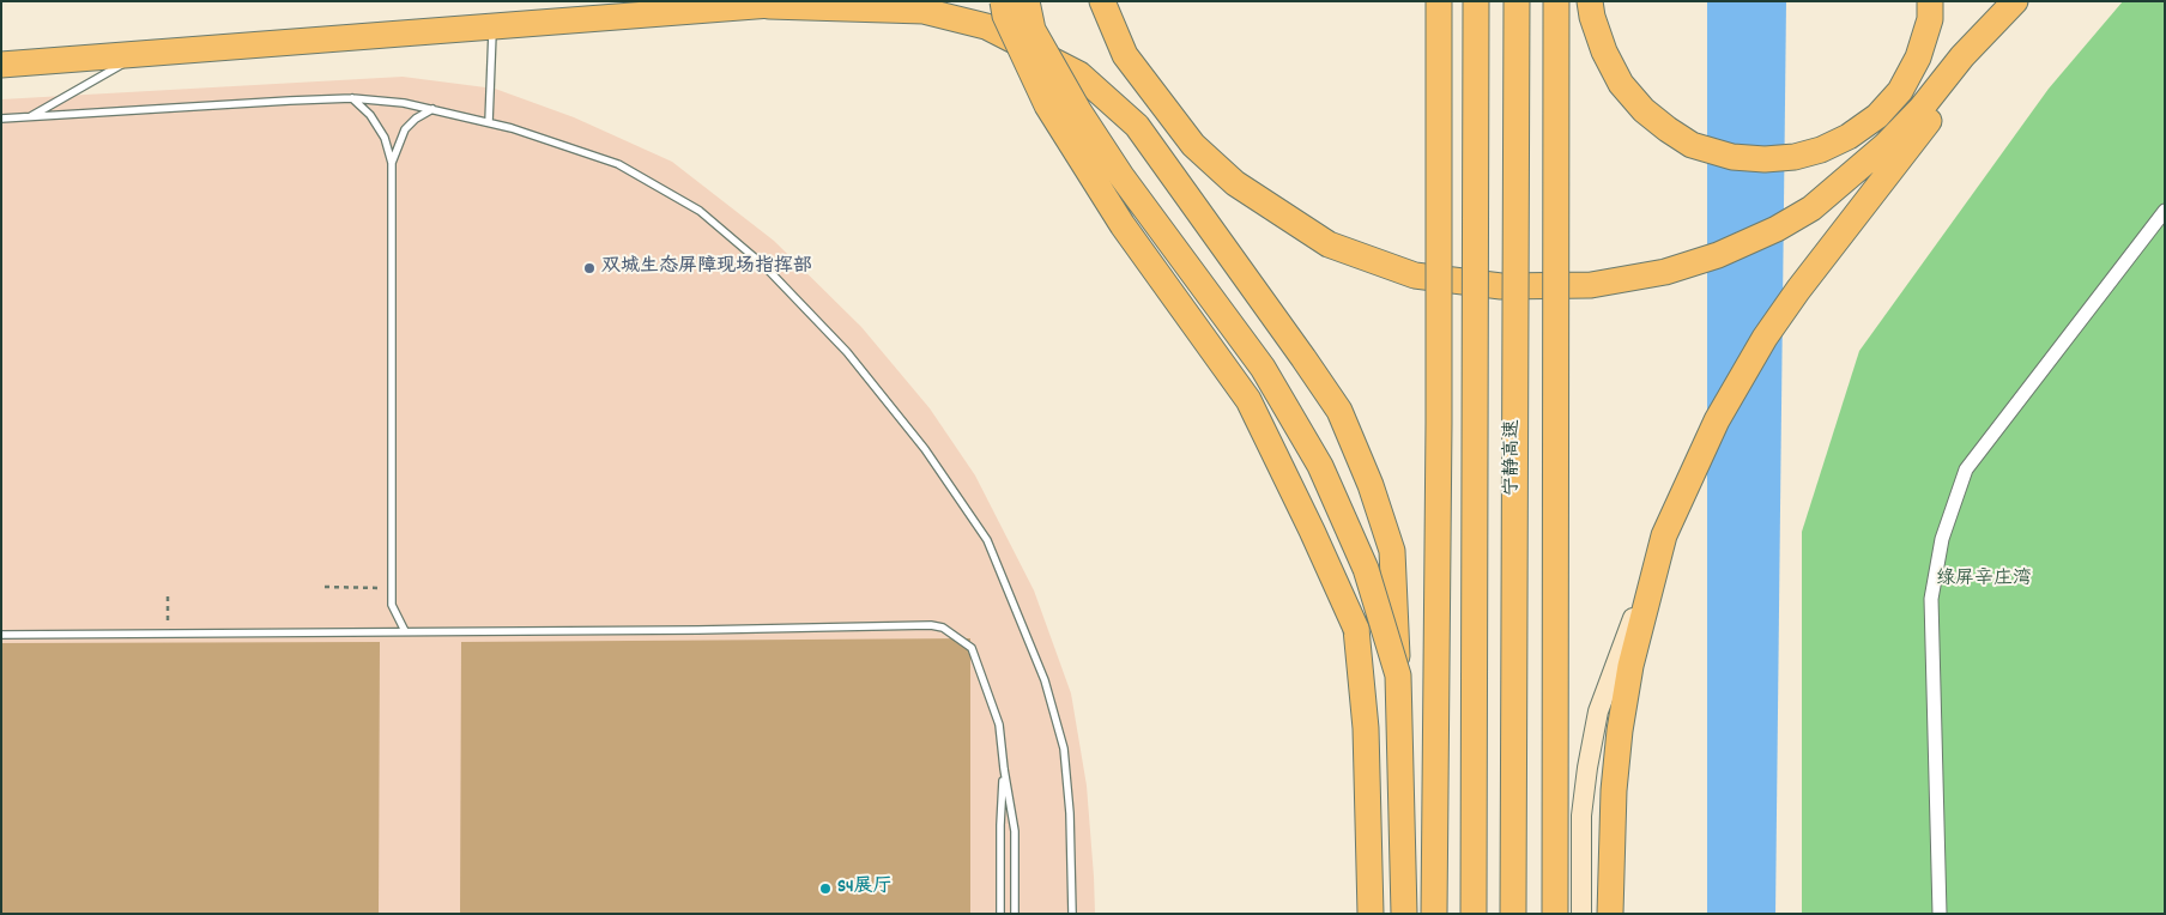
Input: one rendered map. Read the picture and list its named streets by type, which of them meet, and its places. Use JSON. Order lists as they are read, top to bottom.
{
  "streets": {
    "highway": ["宁静高速"]
  },
  "parks": ["绿屏辛庄湾"],
  "places": ["双城生态屏障现场指挥部", "S4展厅"]
}
